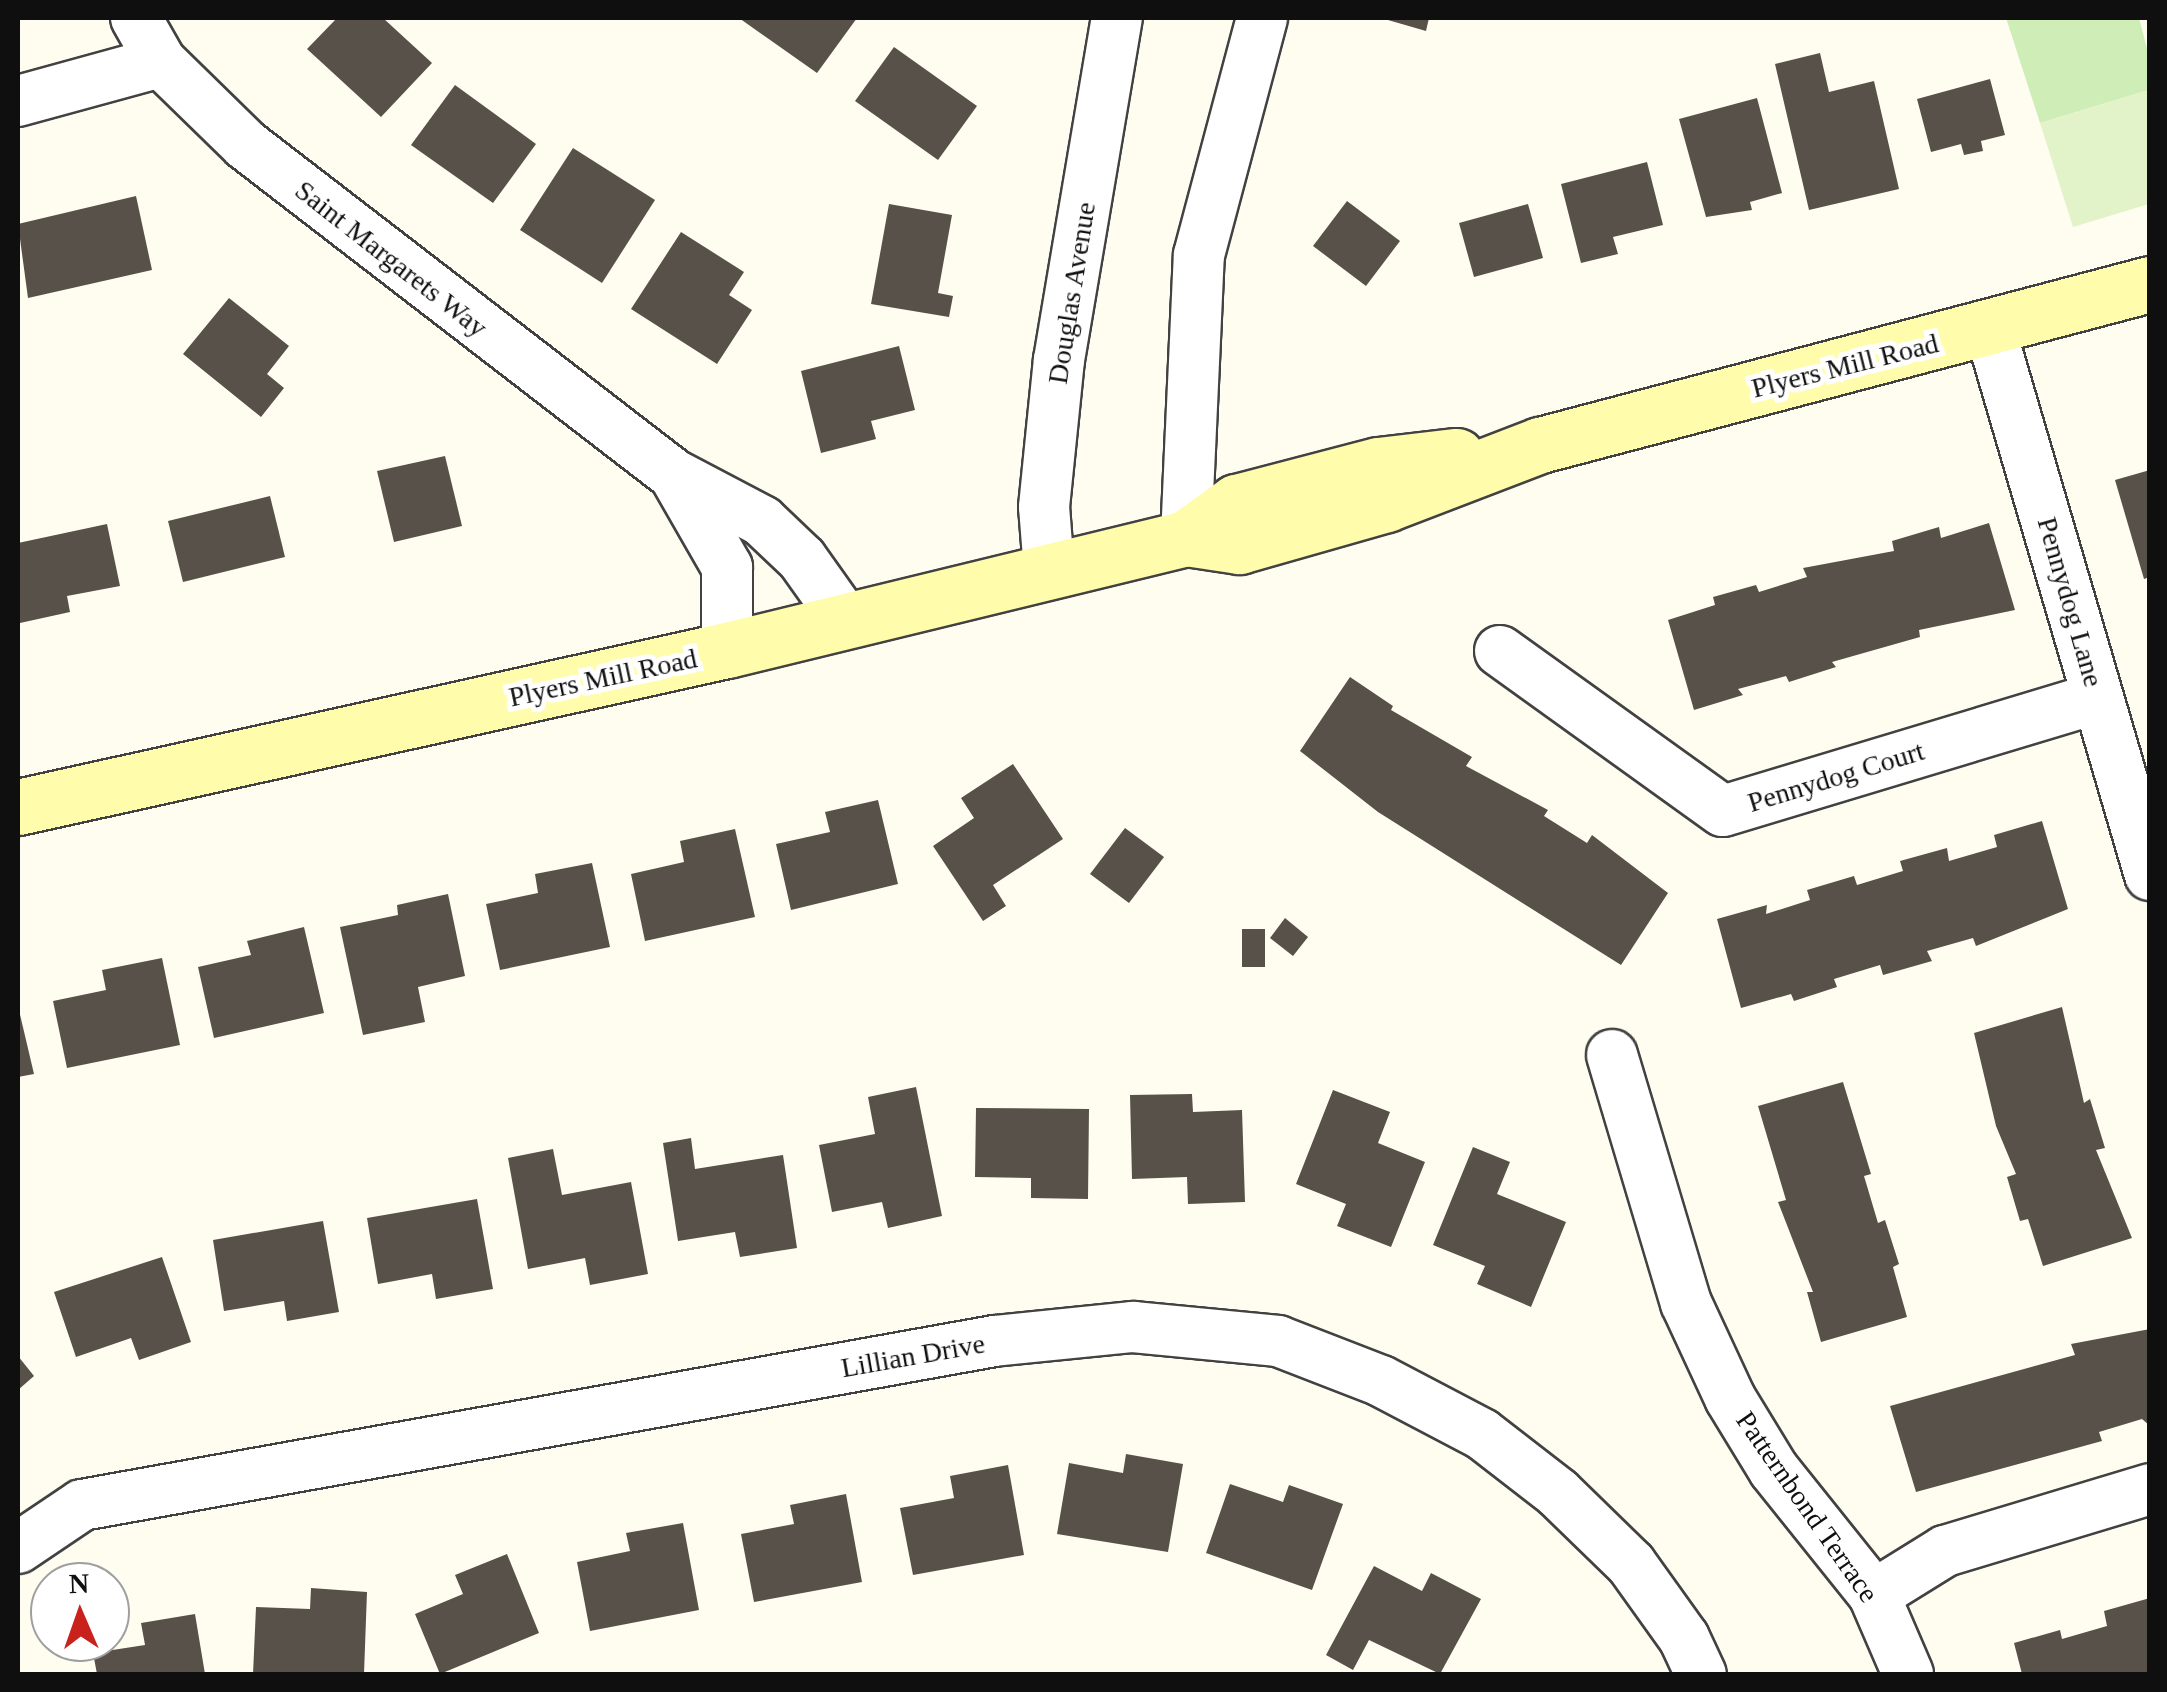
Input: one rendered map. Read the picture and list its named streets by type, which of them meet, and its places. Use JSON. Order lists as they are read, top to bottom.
{
  "streets": {
    "street": [
      "Saint Margarets Way",
      "Douglas Avenue",
      "Plyers Mill Road",
      "Pennydog Lane",
      "Pennydog Court",
      "Lillian Drive",
      "Patternbond Terrace"
    ]
  },
  "crossings": [
    ["Saint Margarets Way", "Plyers Mill Road"],
    ["Douglas Avenue", "Plyers Mill Road"],
    ["Plyers Mill Road", "Pennydog Lane"],
    ["Pennydog Lane", "Pennydog Court"]
  ],
  "north": "top"
}
